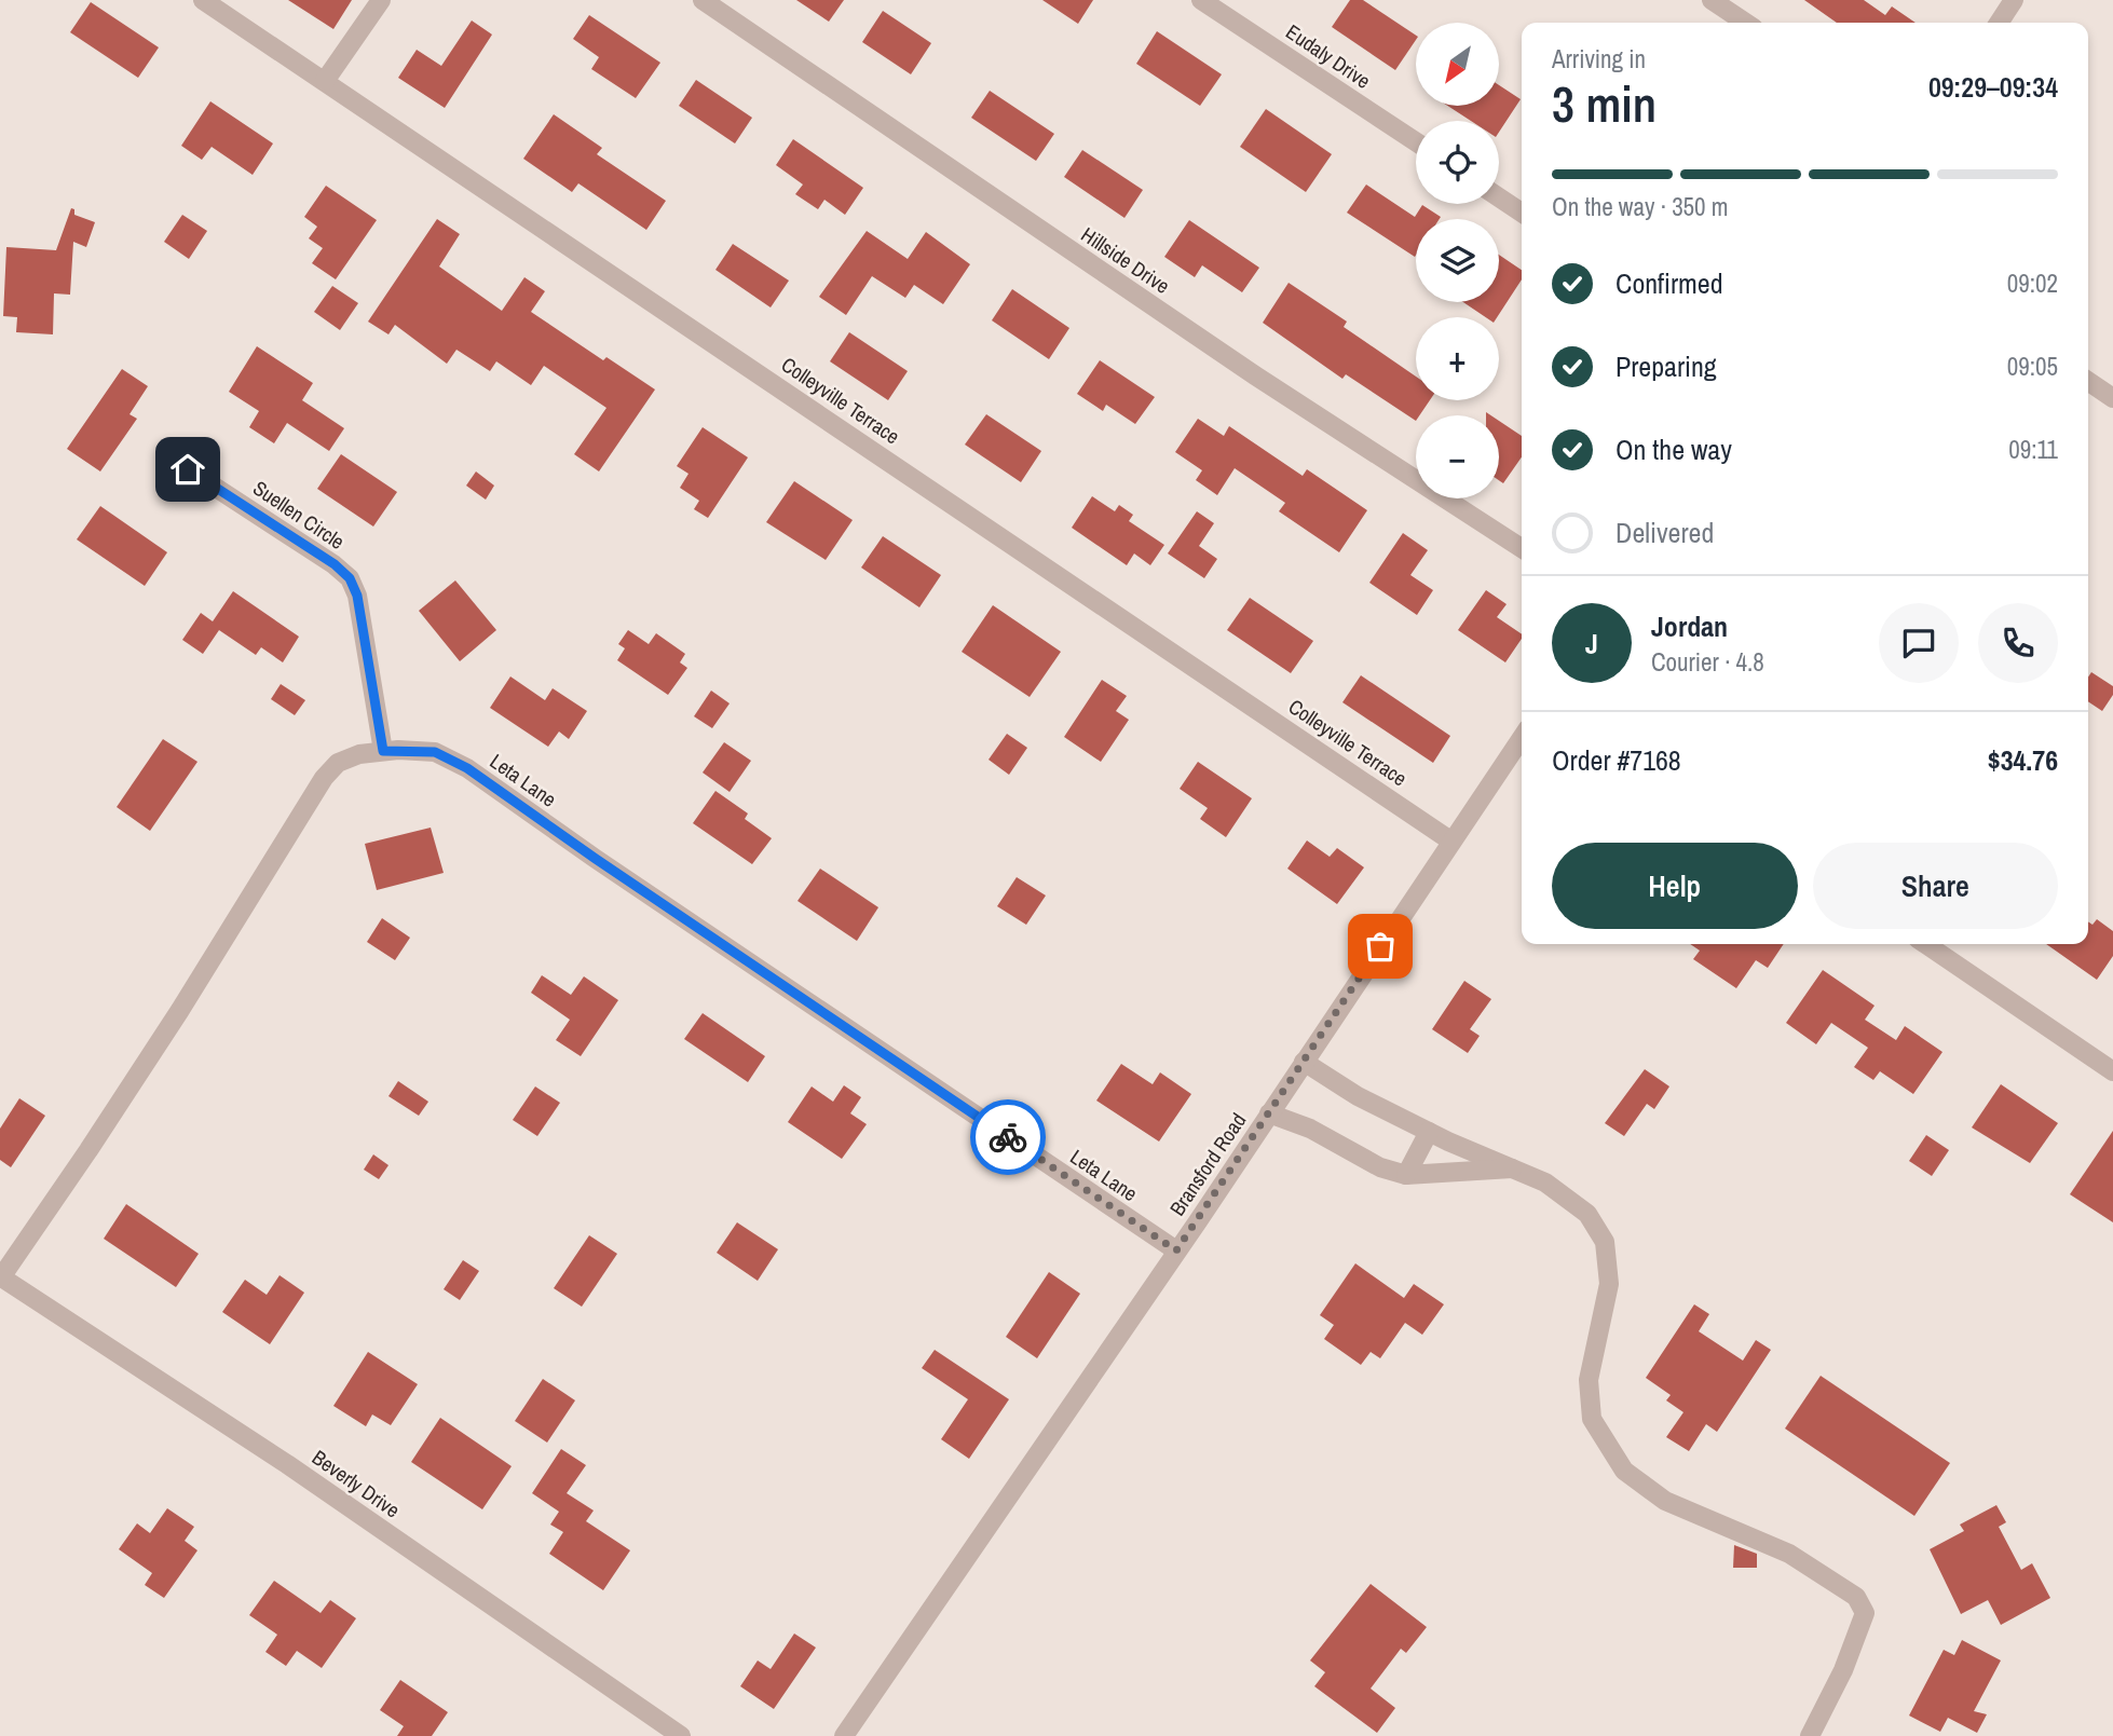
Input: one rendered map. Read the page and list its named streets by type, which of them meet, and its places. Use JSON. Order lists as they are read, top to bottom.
{
  "streets": {
    "street": [
      "Eudaly Drive",
      "Hillside Drive",
      "Colleyville Terrace",
      "Suellen Circle",
      "Leta Lane",
      "Bransford Road",
      "Beverly Drive"
    ]
  },
  "crossings": [
    ["Colleyville Terrace", "Bransford Road"],
    ["Suellen Circle", "Leta Lane"],
    ["Leta Lane", "Bransford Road"],
    ["Leta Lane", "Beverly Drive"]
  ],
  "north": "bottom left",
  "page": {
    "map_buttons": ["+", "−"],
    "heading": ["3 min", "Arriving in", "09:29–09:34"],
    "panel": [
      "Jordan",
      "Courier · 4.8",
      "Order #7168",
      "$34.76"
    ],
    "bar": "On the way · 350 m",
    "list": [
      ["Confirmed", "09:02"],
      ["Preparing", "09:05"],
      ["On the way", "09:11"],
      "Delivered"
    ],
    "round": "J",
    "buttons": ["Help", "Share"]
  }
}
